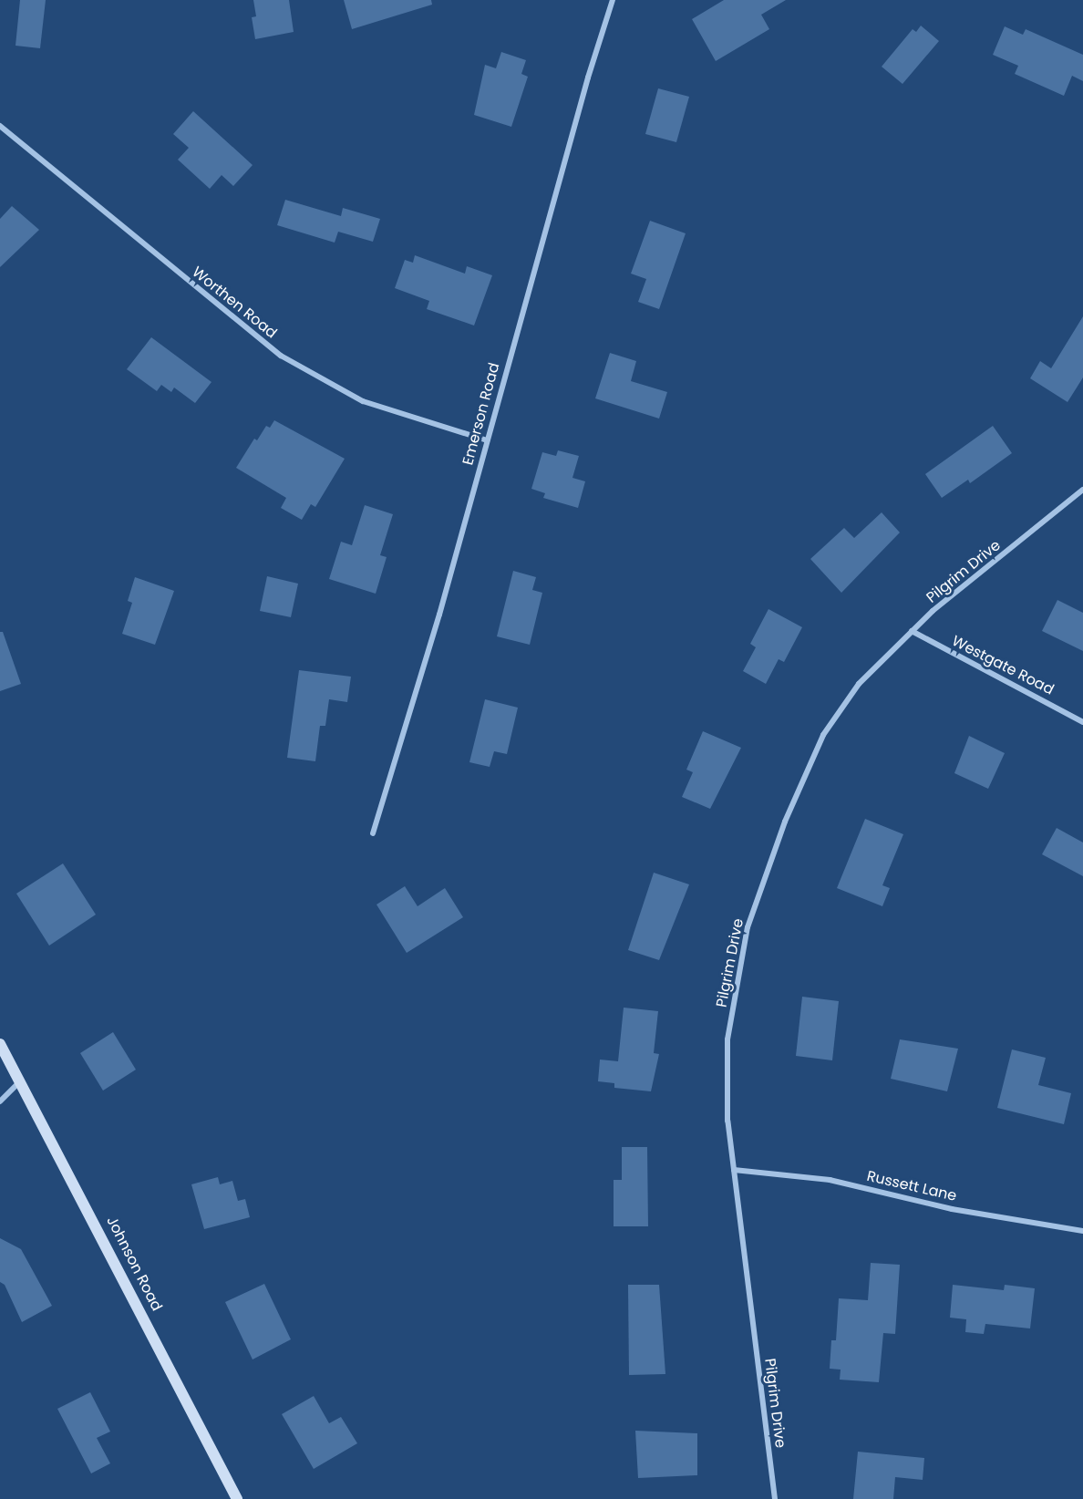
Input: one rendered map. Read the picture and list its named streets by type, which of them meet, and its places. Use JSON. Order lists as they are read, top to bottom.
{
  "streets": {
    "street": [
      "Worthen Road",
      "Emerson Road",
      "Pilgrim Drive",
      "Westgate Road",
      "Russett Lane",
      "Johnson Road"
    ]
  },
  "crossings": [
    ["Worthen Road", "Emerson Road"],
    ["Pilgrim Drive", "Westgate Road"],
    ["Pilgrim Drive", "Russett Lane"]
  ]
}
